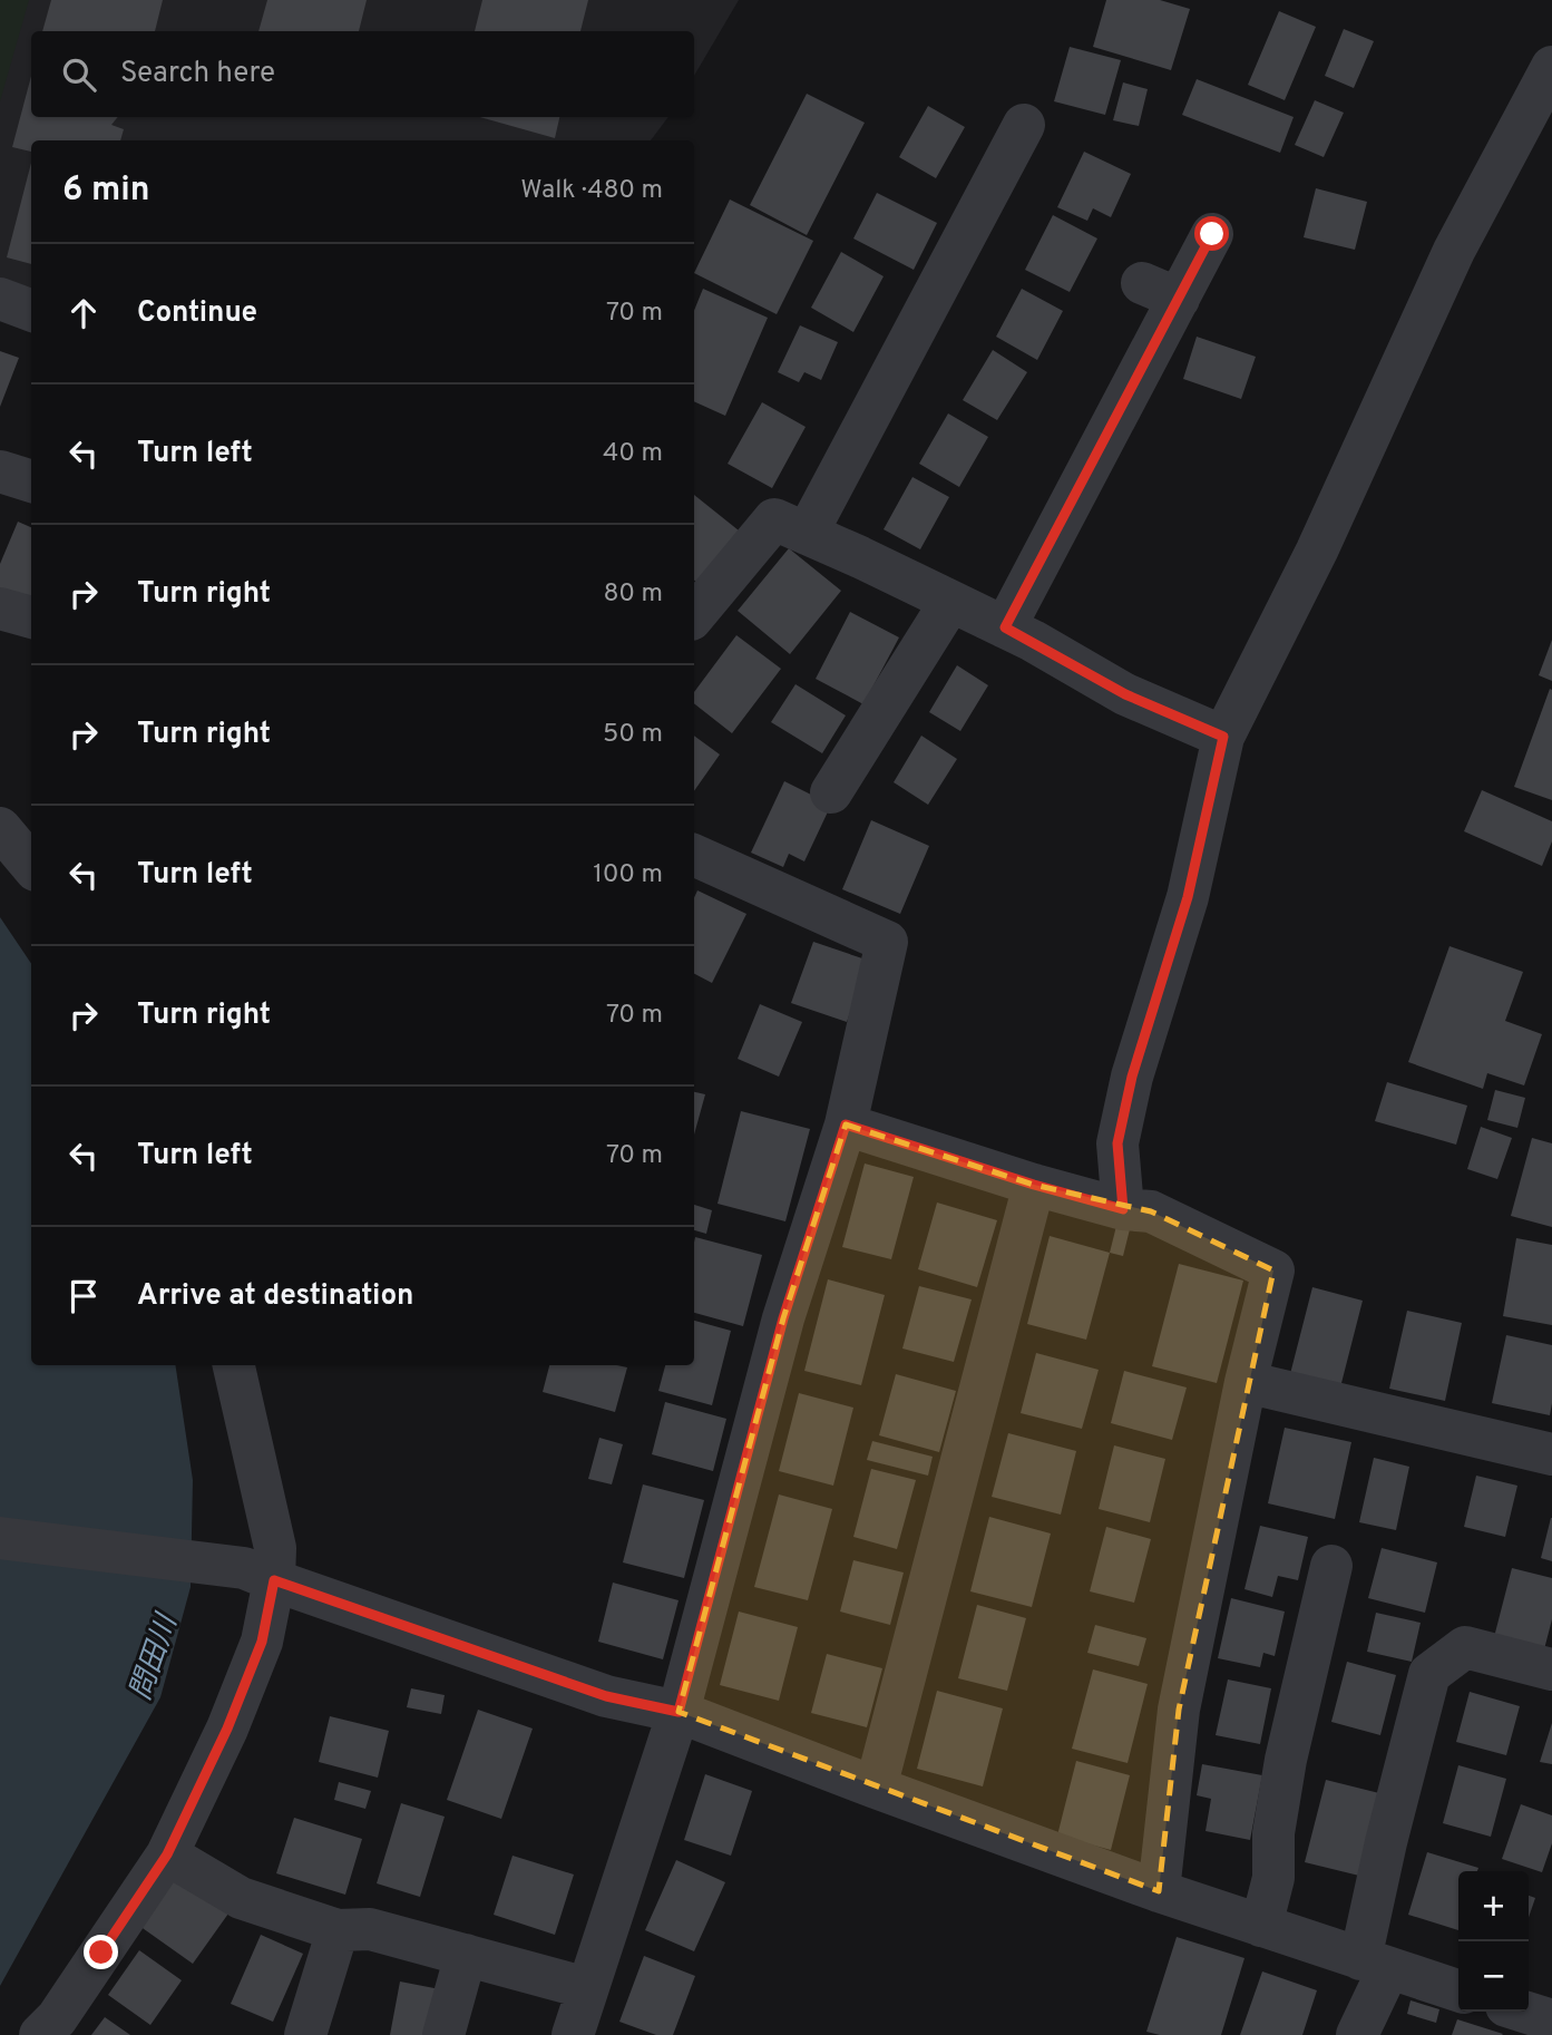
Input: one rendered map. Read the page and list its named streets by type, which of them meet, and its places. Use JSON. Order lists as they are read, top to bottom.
{
  "water": ["問田川"],
  "page": {
    "search": "Search here",
    "heading": ["6 min", "Walk · 480 m"],
    "list": [
      ["Continue", "70 m"],
      ["Turn left", "40 m"],
      ["Turn right", "80 m"],
      ["Turn right", "50 m"],
      ["Turn left", "100 m"],
      ["Turn right", "70 m"],
      ["Turn left", "70 m"],
      "Arrive at destination"
    ],
    "map_buttons": ["+", "−"]
  }
}
